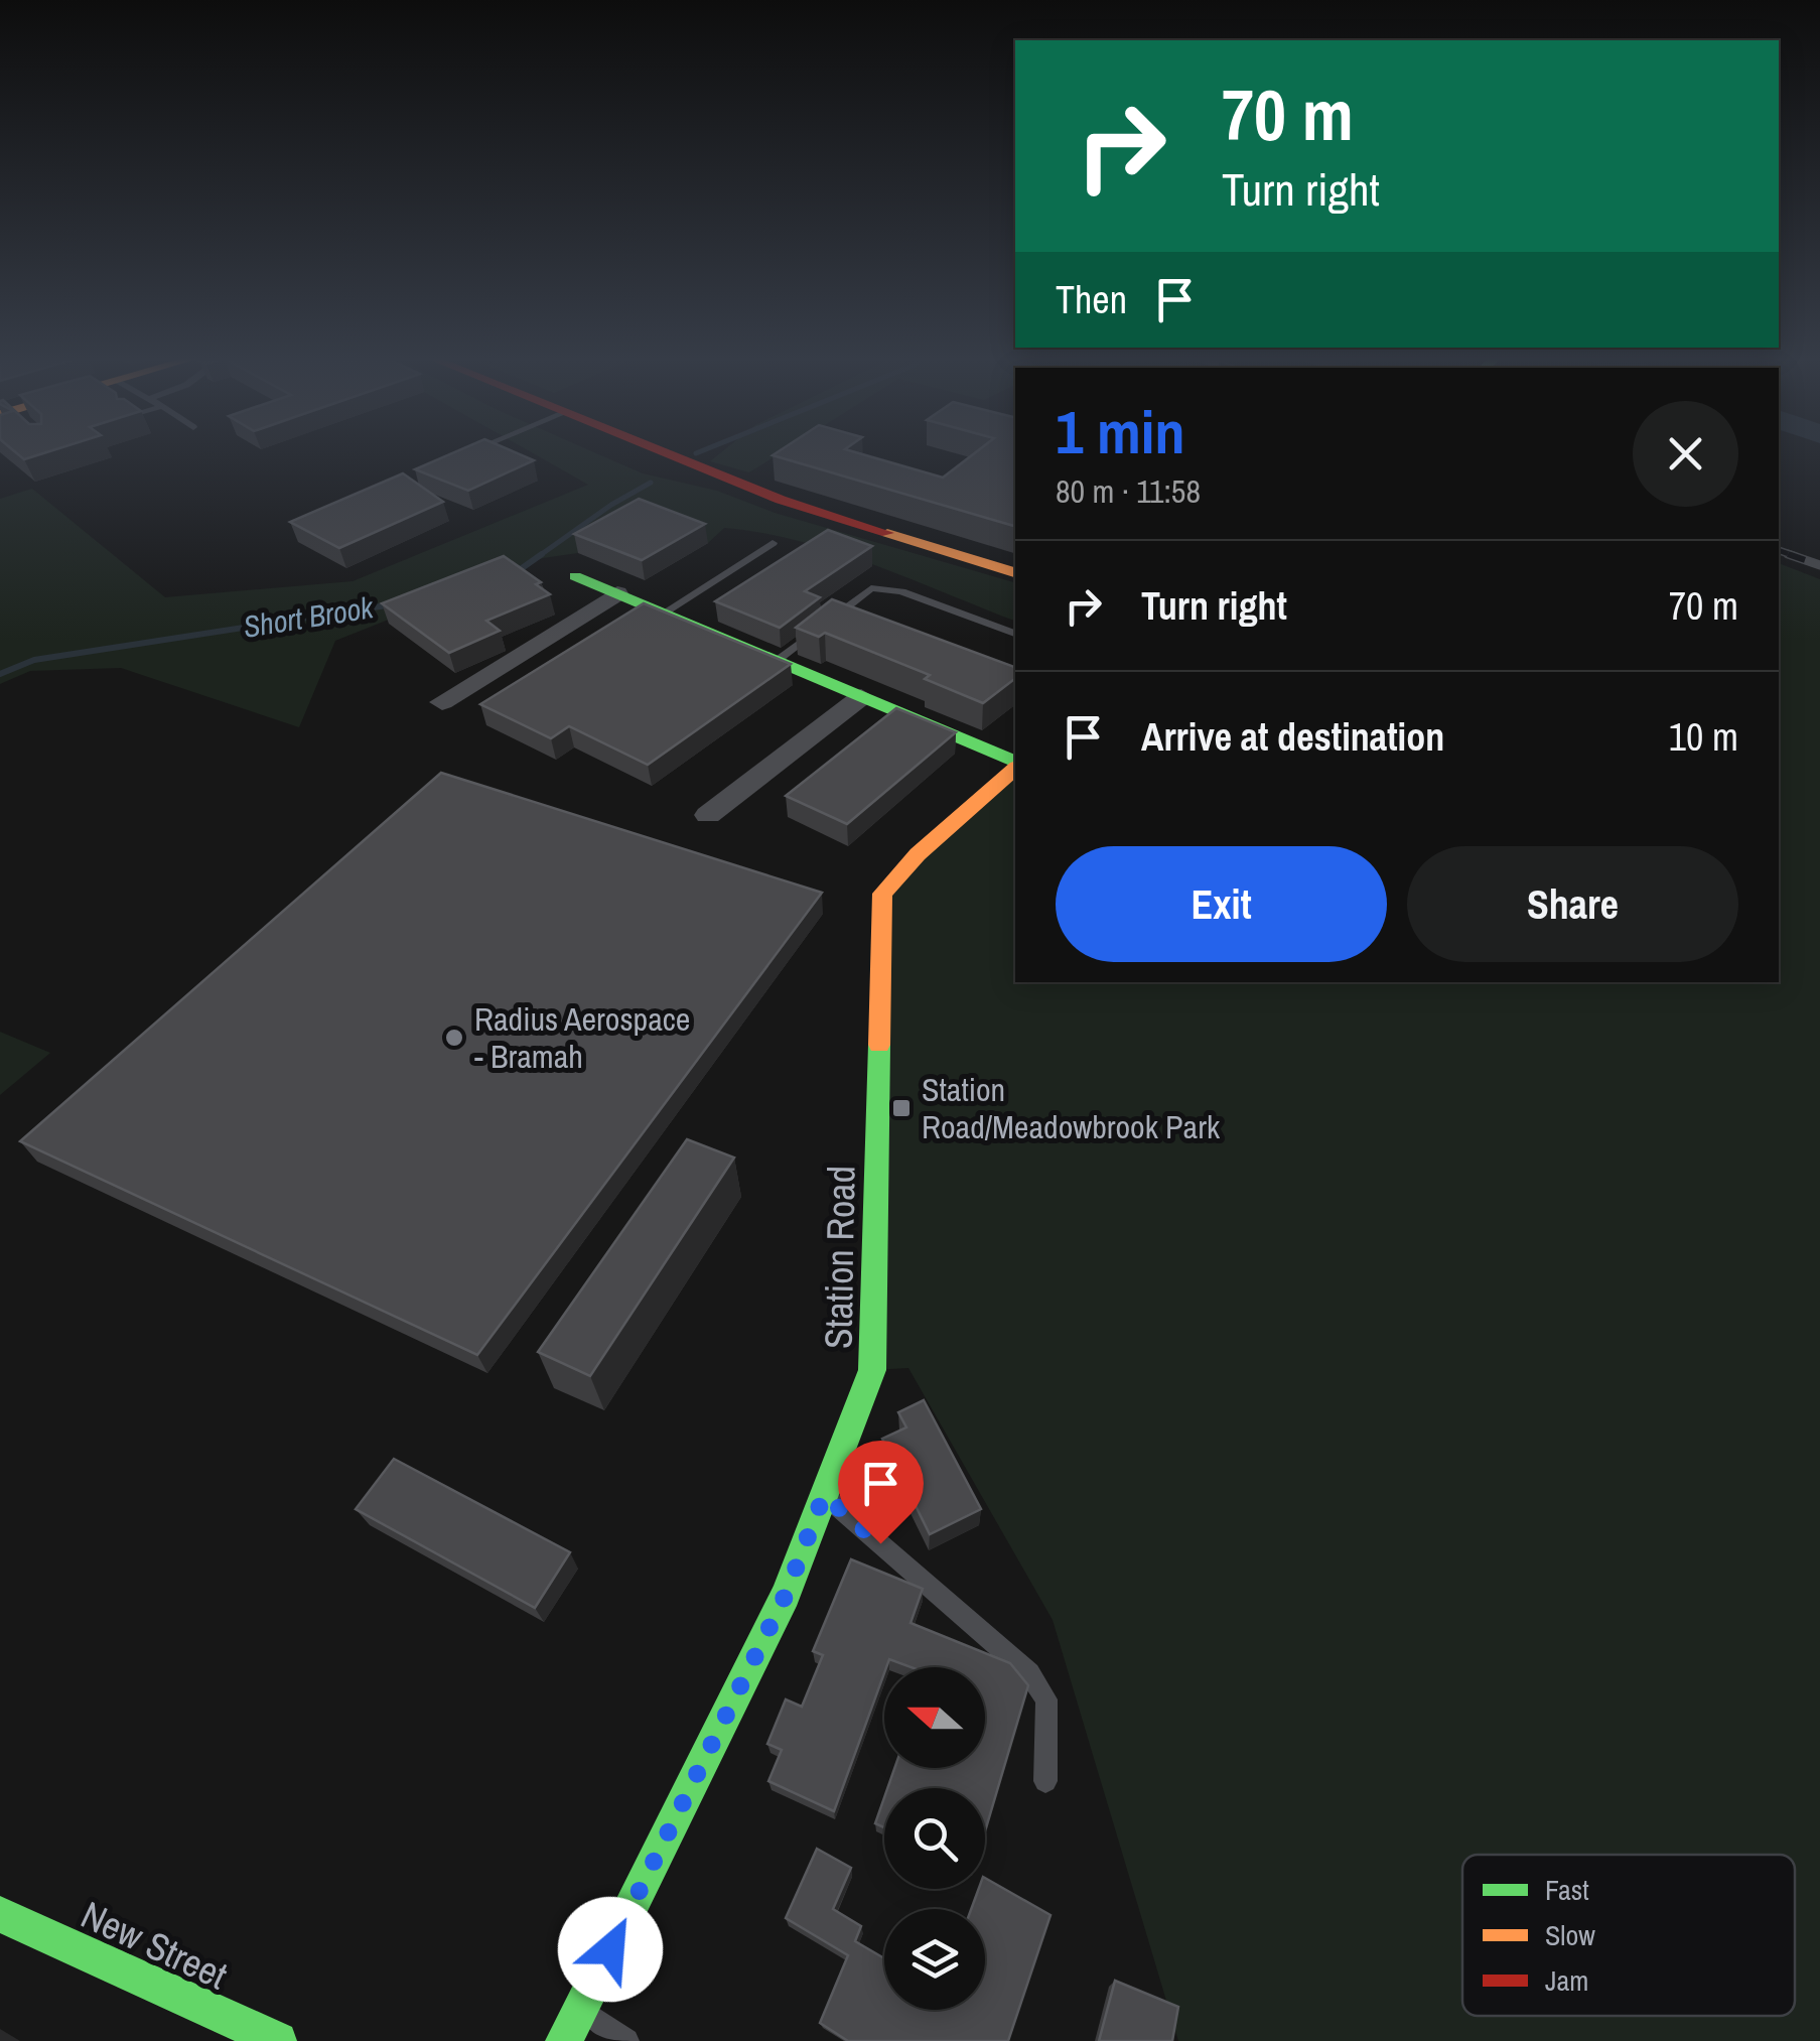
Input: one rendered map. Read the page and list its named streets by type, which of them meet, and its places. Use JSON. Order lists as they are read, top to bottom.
{
  "streets": {
    "street": ["Station Road", "New Street"]
  },
  "water": ["Short Brook"],
  "places": {
    "other": ["Radius Aerospace - Bramah"],
    "transit": ["Station Road/Meadowbrook Park"]
  },
  "legend": ["Fast", "Slow", "Jam"],
  "north": "left",
  "page": {
    "turn": ["70 m", "Turn right"],
    "then": "Then",
    "heading": ["1 min", "80 m · 11:58"],
    "list": [
      {
        "name": "Turn right",
        "value": "70 m"
      },
      {
        "name": "Arrive at destination",
        "value": "10 m"
      }
    ],
    "buttons": ["Exit", "Share"]
  }
}
